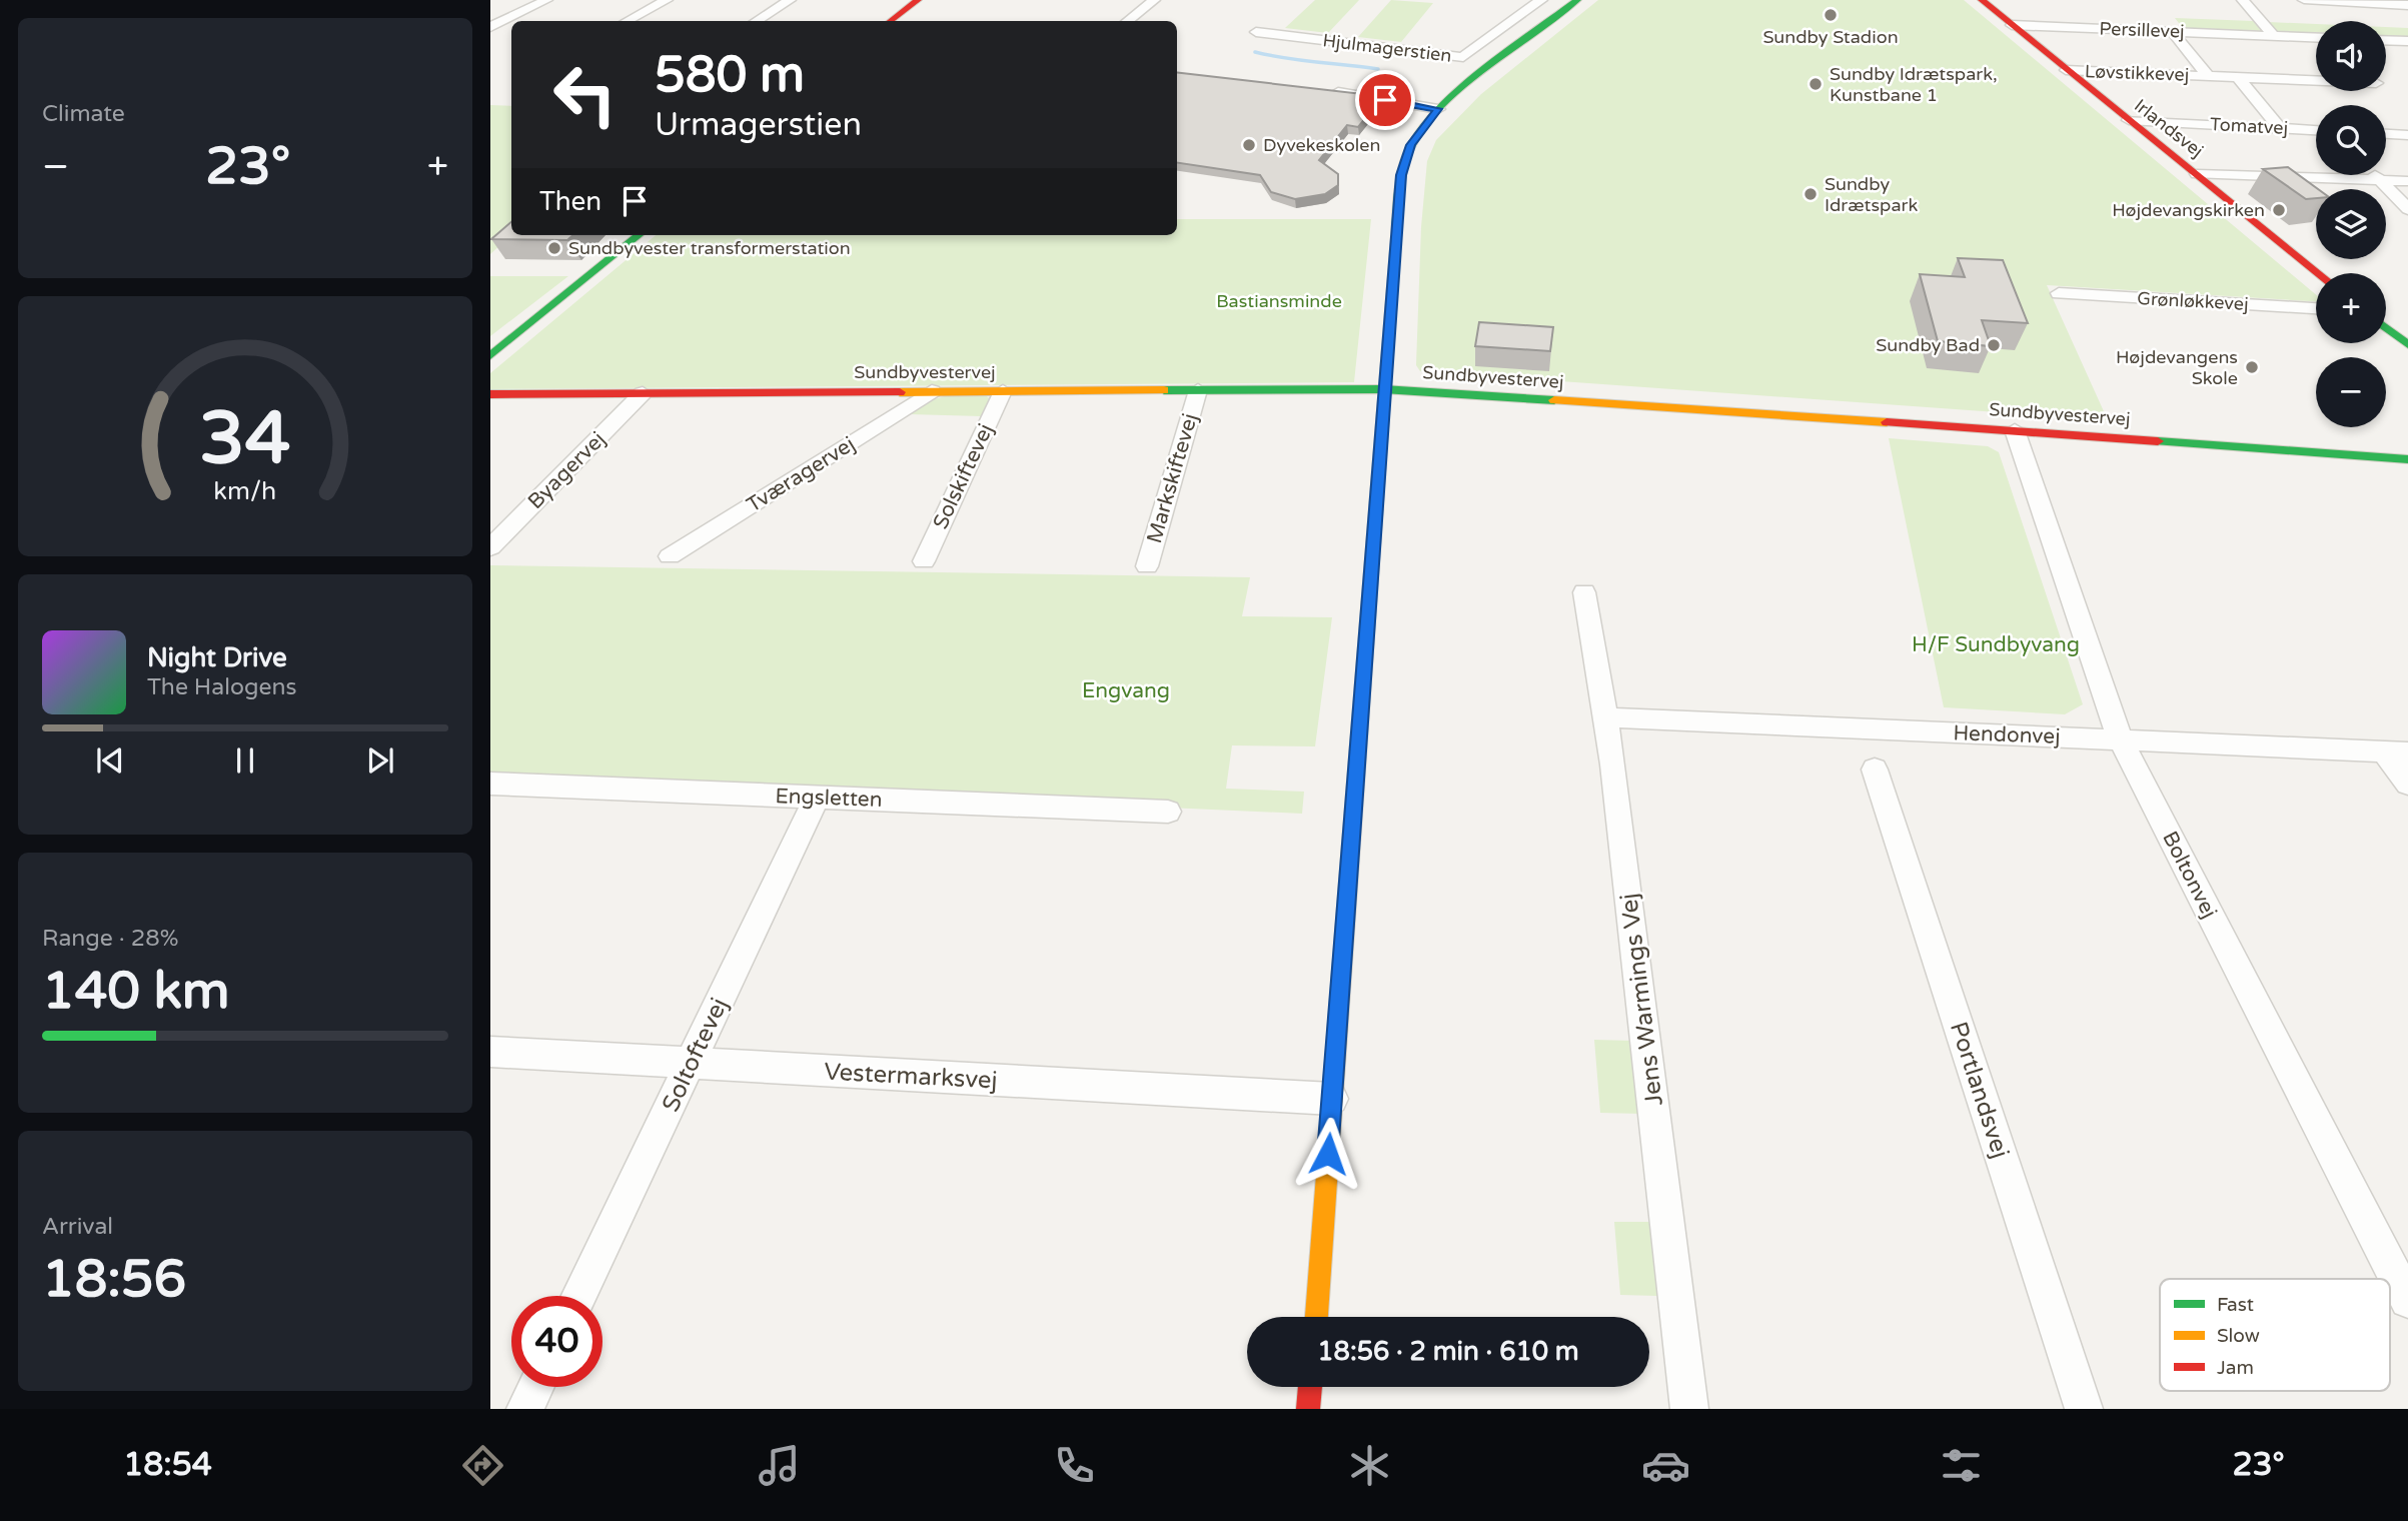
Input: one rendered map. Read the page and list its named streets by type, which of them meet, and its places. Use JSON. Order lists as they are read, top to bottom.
{
  "streets": {
    "street": [
      "Persillevej",
      "Hjulmagerstien",
      "Løvstikkevej",
      "Tomatvej",
      "Irlandsvej",
      "Grønløkkevej",
      "Sundbyvestervej",
      "Byagervej",
      "Tværagervej",
      "Solskiftevej",
      "Markskiftevej",
      "Hendonvej",
      "Engsletten",
      "Boltonvej",
      "Jens Warmings Vej",
      "Soltoftevej",
      "Vestermarksvej",
      "Portlandsvej"
    ]
  },
  "crossings": [
    ["Persillevej", "Løvstikkevej"],
    ["Persillevej", "Irlandsvej"],
    ["Løvstikkevej", "Irlandsvej"],
    ["Tomatvej", "Irlandsvej"],
    ["Sundbyvestervej", "Byagervej"],
    ["Sundbyvestervej", "Tværagervej"],
    ["Sundbyvestervej", "Solskiftevej"],
    ["Sundbyvestervej", "Markskiftevej"],
    ["Sundbyvestervej", "Boltonvej"],
    ["Hendonvej", "Boltonvej"],
    ["Hendonvej", "Jens Warmings Vej"],
    ["Engsletten", "Soltoftevej"],
    ["Soltoftevej", "Vestermarksvej"]
  ],
  "parks": ["Bastiansminde", "H/F Sundbyvang", "Engvang"],
  "places": [
    "Sundby Stadion",
    "Sundby Idrætspark, Kunstbane 1",
    "Dyvekeskolen",
    "Sundby Idrætspark",
    "Højdevangskirken",
    "Sundbyvester transformerstation",
    "Sundby Bad",
    "Højdevangens Skole"
  ],
  "legend": ["Fast", "Slow", "Jam"],
  "page": {
    "tile": [
      "Climate",
      ["Range · 28%", "140 km"],
      ["Arrival", "18:56"]
    ],
    "map_buttons": ["+", "−"],
    "turn": ["580 m", "Urmagerstien"],
    "heat": ["−", "23°", "+"],
    "then": "Then",
    "song": ["Night Drive", "The Halogens"],
    "limit": "40",
    "trip": "18:56 · 2 min · 610 m",
    "tabs": ["18:54", "23°"],
    "gauge": ["34", "km/h"]
  }
}
